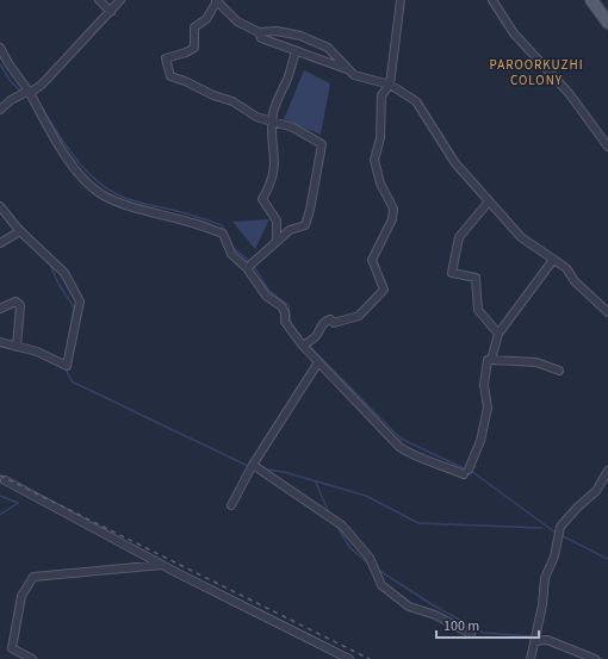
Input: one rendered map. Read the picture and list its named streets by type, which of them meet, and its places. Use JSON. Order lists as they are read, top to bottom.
{
  "districts": ["PAROORKUZHI COLONY"],
  "scale_bar": "100 m"
}
